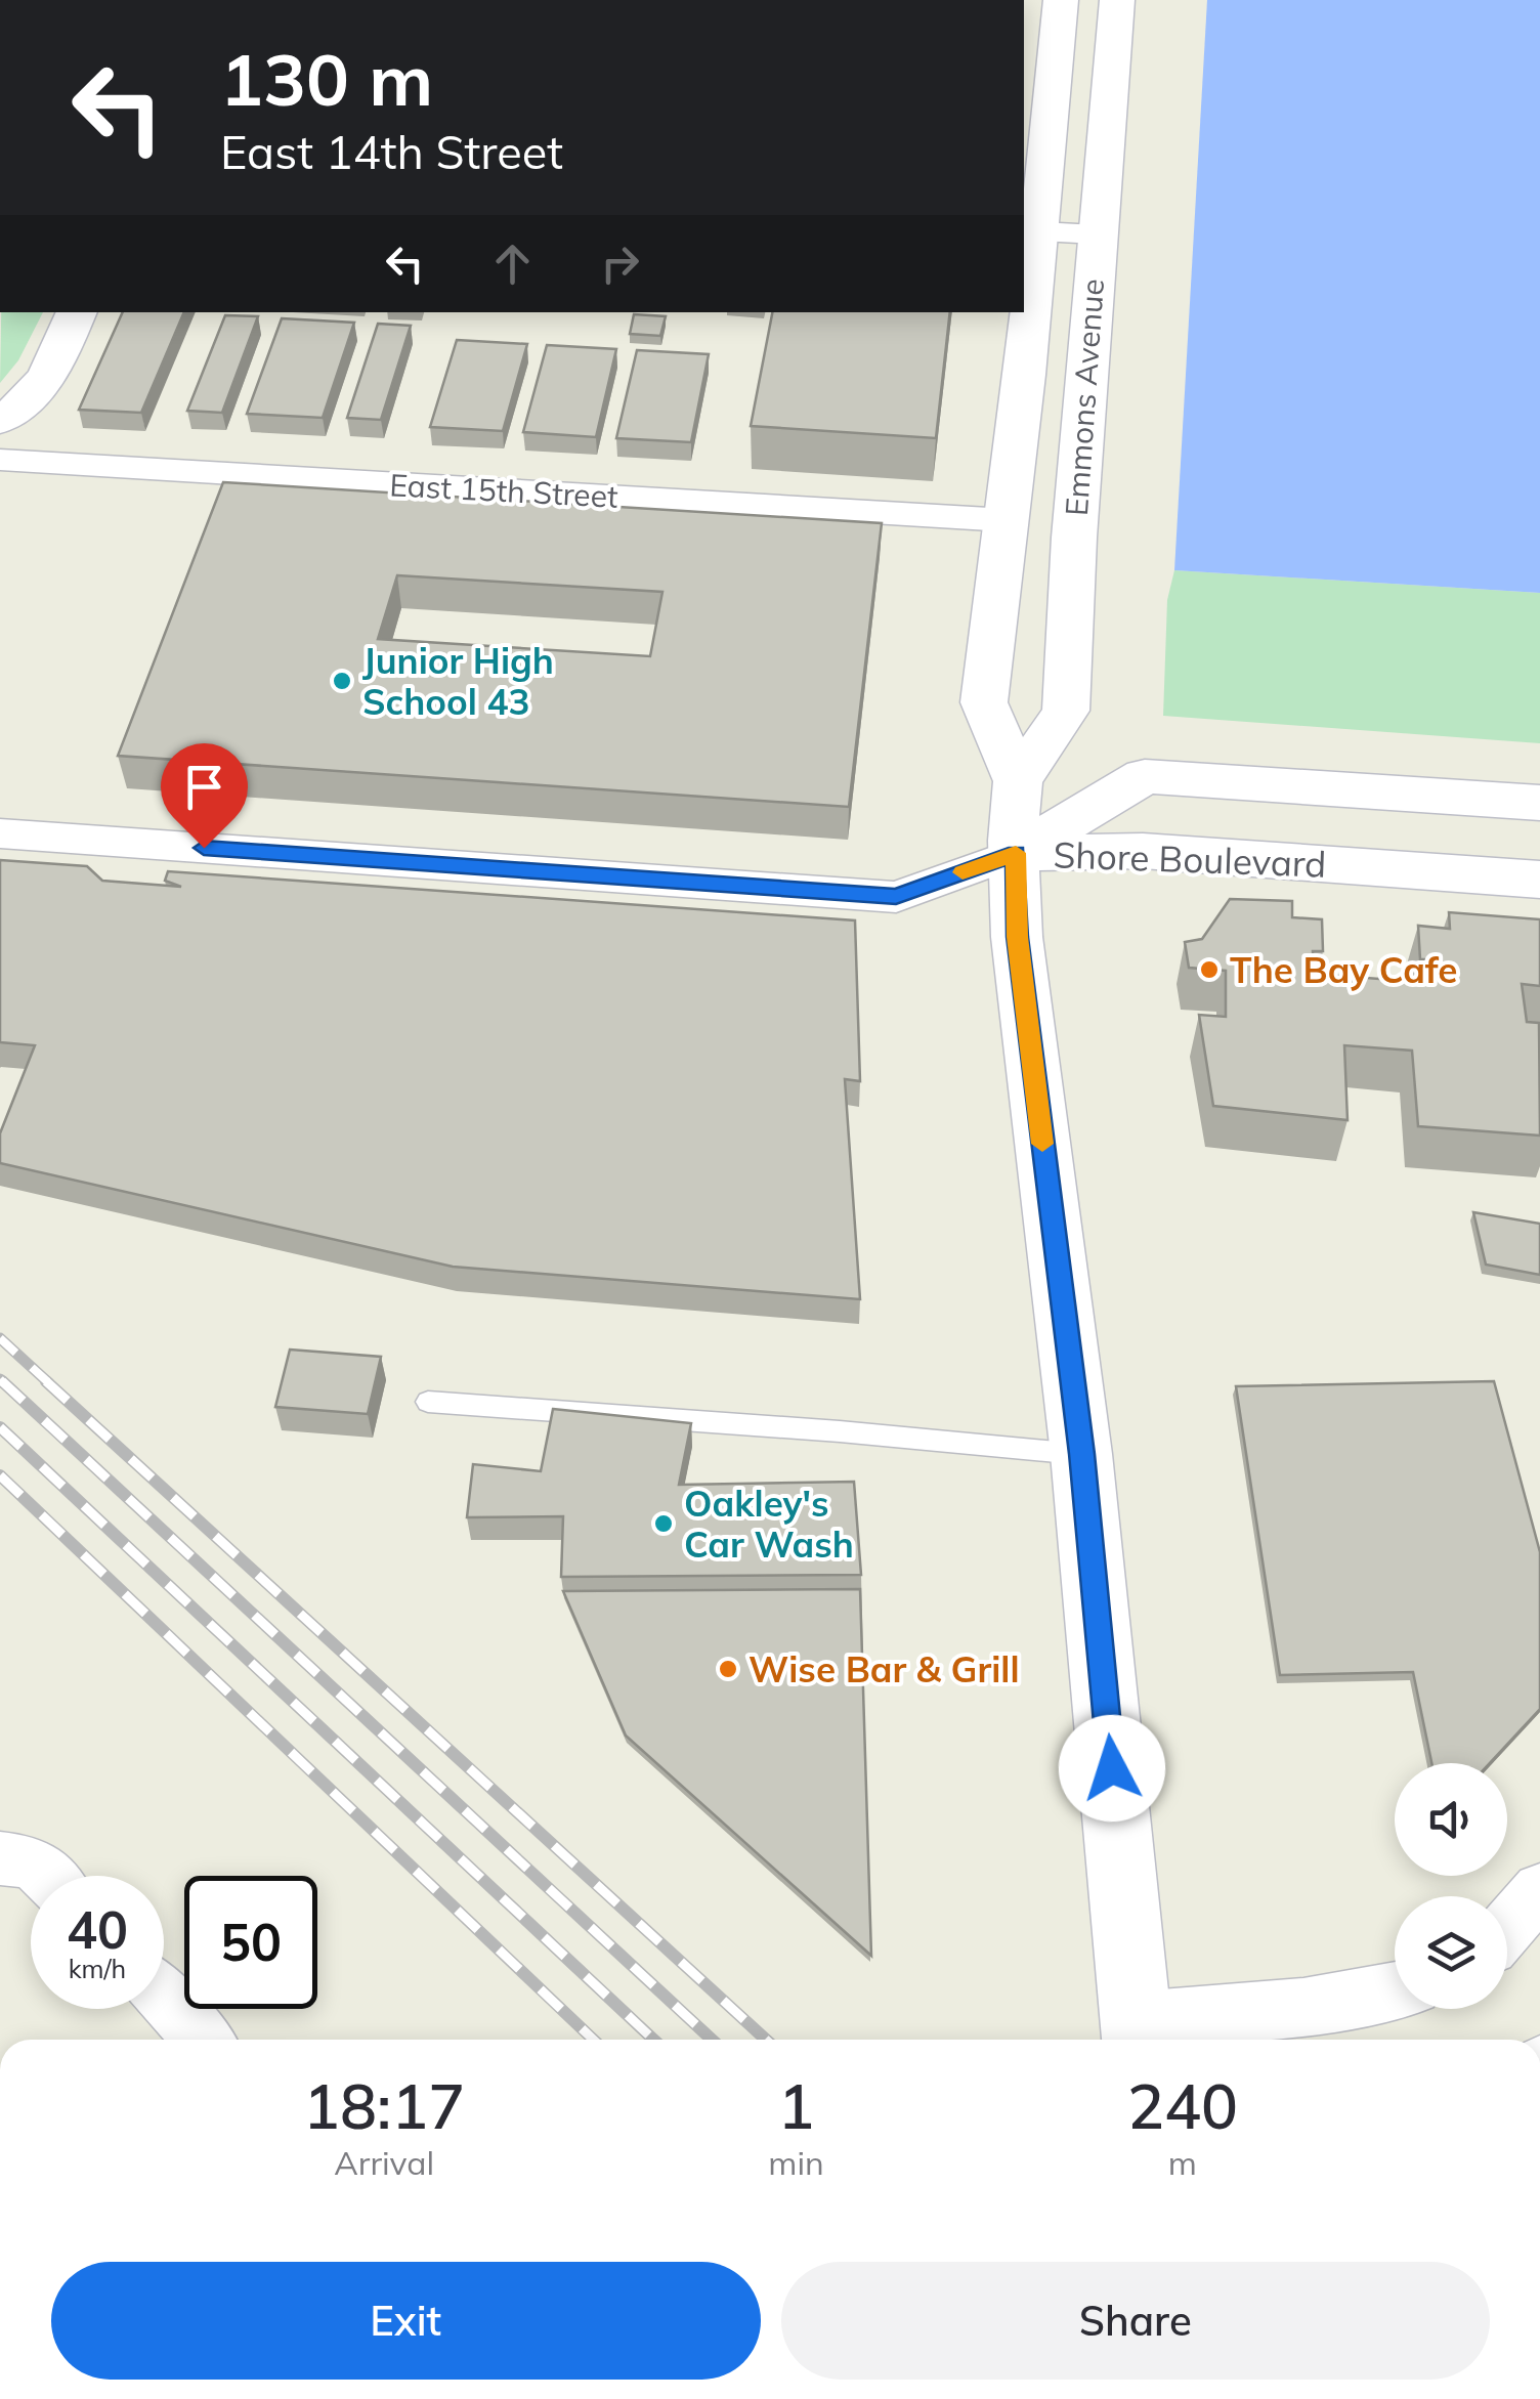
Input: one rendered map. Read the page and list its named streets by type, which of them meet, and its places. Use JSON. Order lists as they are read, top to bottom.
{
  "streets": {
    "main road": ["Emmons Avenue", "Shore Boulevard"],
    "street": ["East 15th Street"]
  },
  "crossings": [
    ["Emmons Avenue", "East 15th Street"],
    ["Emmons Avenue", "Shore Boulevard"]
  ],
  "places": [
    "Junior High School 43",
    "The Bay Cafe",
    "Oakley's Car Wash",
    "Wise Bar & Grill"
  ],
  "page": {
    "turn": ["130 m", "East 14th Street"],
    "speed": "40 km/h",
    "limit": "50",
    "eta": [
      "18:17",
      "Arrival",
      "1",
      "min",
      "240",
      "m"
    ],
    "buttons": ["Exit", "Share"]
  }
}
